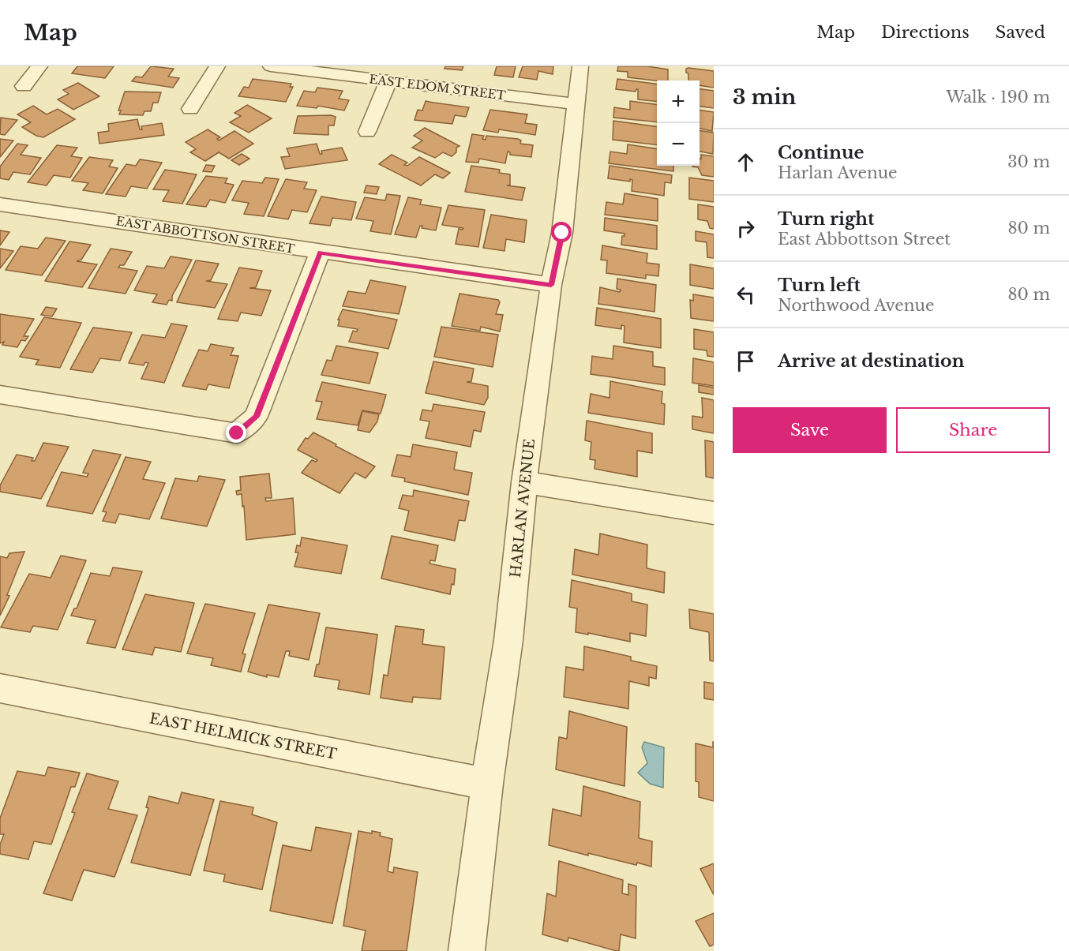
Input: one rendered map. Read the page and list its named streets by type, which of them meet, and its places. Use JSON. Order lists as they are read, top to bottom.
{
  "streets": {
    "street": [
      "EAST EDOM STREET",
      "EAST ABBOTTSON STREET",
      "HARLAN AVENUE",
      "EAST HELMICK STREET"
    ]
  },
  "crossings": [
    ["EAST EDOM STREET", "HARLAN AVENUE"],
    ["EAST ABBOTTSON STREET", "HARLAN AVENUE"],
    ["HARLAN AVENUE", "EAST HELMICK STREET"]
  ],
  "page": {
    "header": "Map",
    "nav": ["Map", "Directions", "Saved"],
    "heading": ["3 min", "Walk · 190 m"],
    "map_buttons": ["+", "−"],
    "list": [
      ["Continue", "Harlan Avenue", "30 m"],
      ["Turn right", "East Abbottson Street", "80 m"],
      ["Turn left", "Northwood Avenue", "80 m"],
      "Arrive at destination"
    ],
    "buttons": ["Save", "Share"]
  }
}
